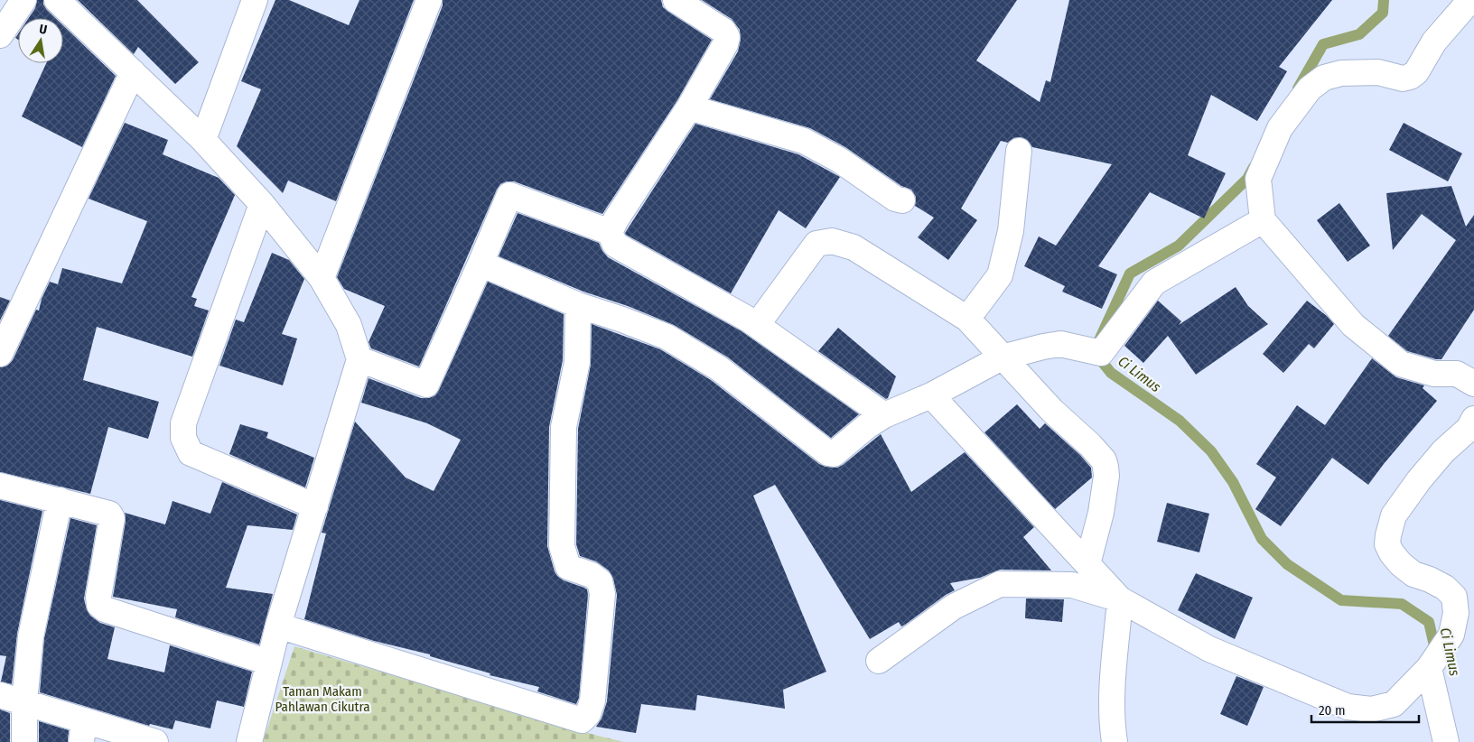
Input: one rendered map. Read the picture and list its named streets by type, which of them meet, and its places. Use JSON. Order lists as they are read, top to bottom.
{
  "water": ["Ci Limus"],
  "parks": ["Taman Makam Pahlawan Cikutra"],
  "scale_bar": "20 m",
  "north": "top"
}
